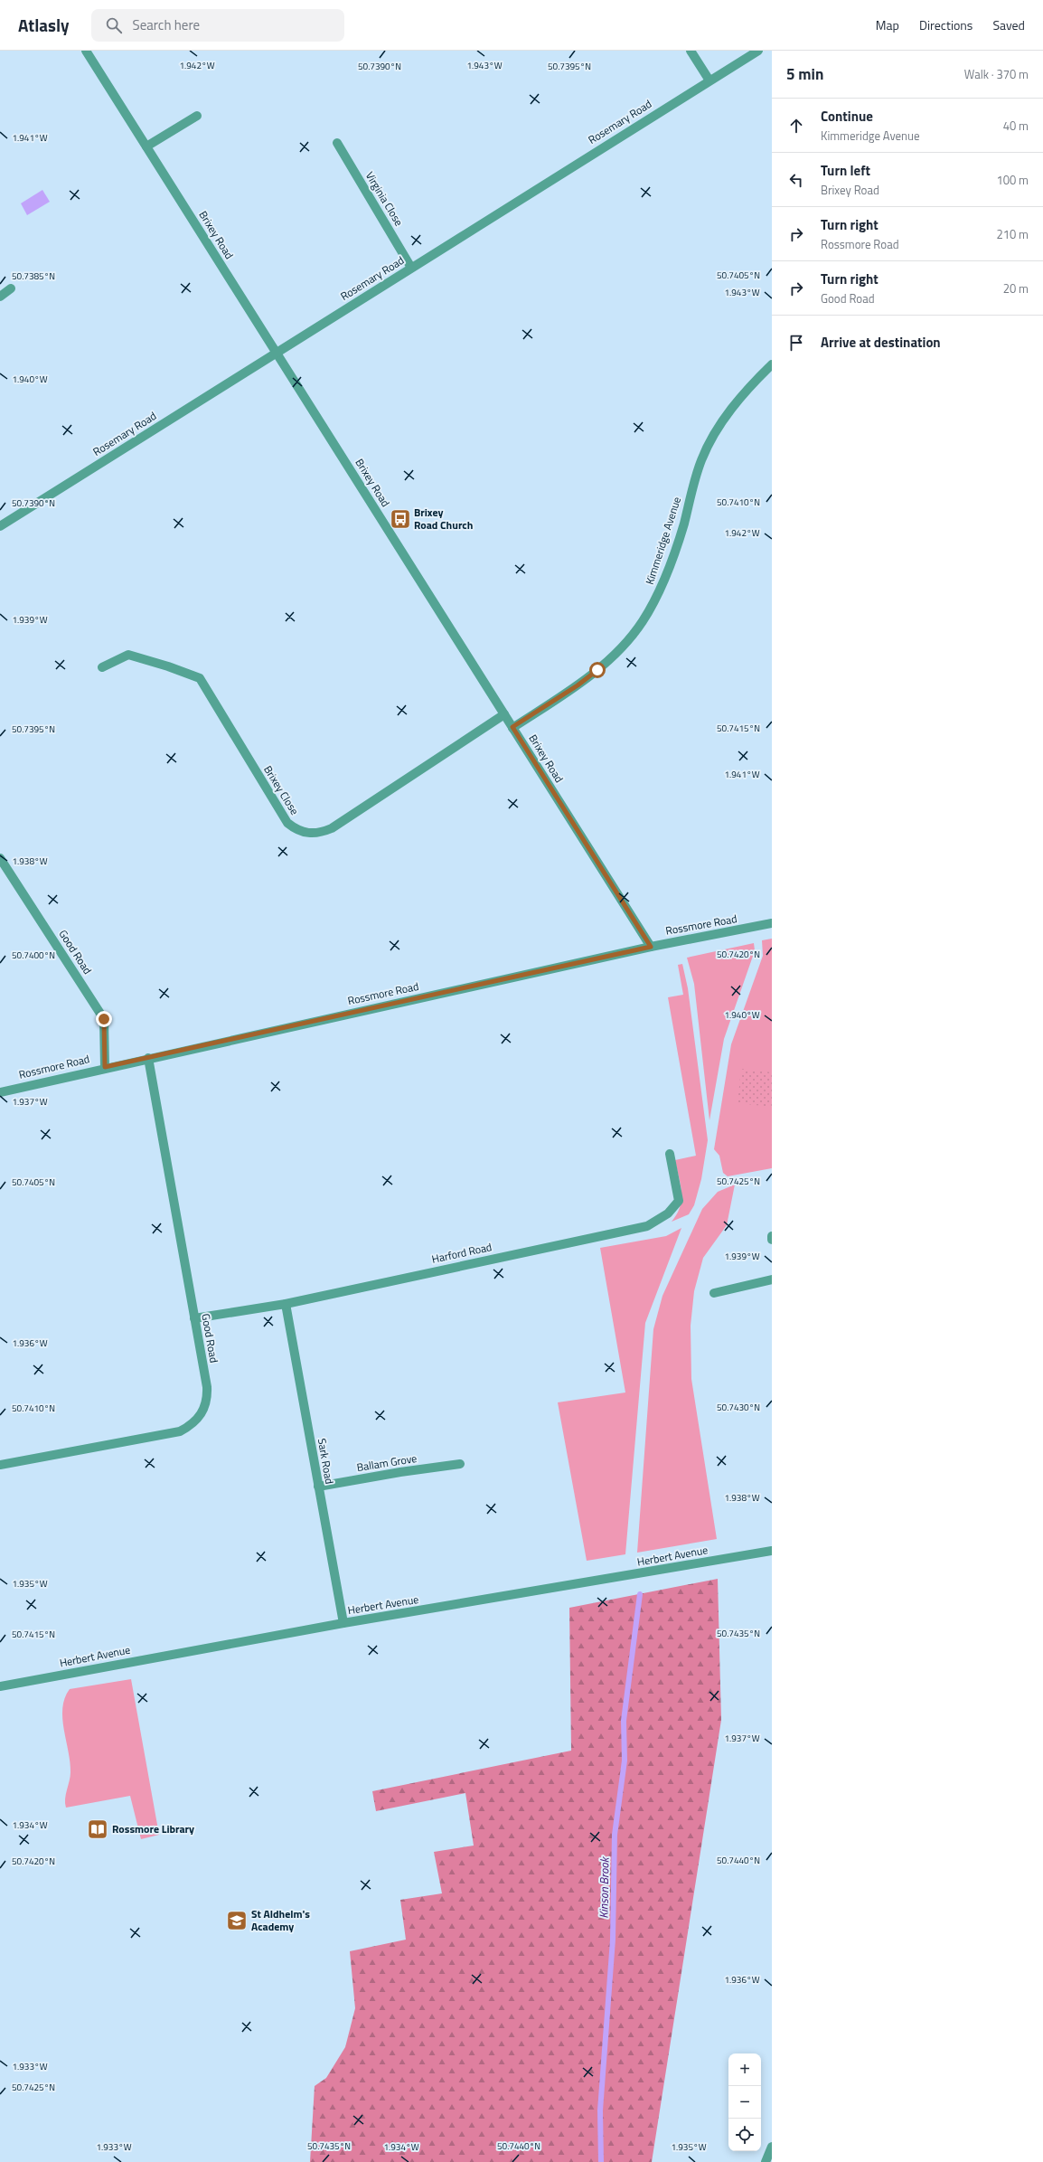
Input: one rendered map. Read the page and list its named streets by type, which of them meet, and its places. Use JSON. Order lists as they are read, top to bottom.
{
  "streets": {
    "street": [
      "Rosemary Road",
      "Virginia Close",
      "Brixey Road",
      "Kimmeridge Avenue",
      "Brixey Close",
      "Rossmore Road",
      "Good Road",
      "Harford Road",
      "Sark Road",
      "Ballam Grove",
      "Herbert Avenue"
    ]
  },
  "crossings": [
    ["Rosemary Road", "Virginia Close"],
    ["Rosemary Road", "Brixey Road"],
    ["Brixey Road", "Kimmeridge Avenue"],
    ["Brixey Road", "Brixey Close"],
    ["Brixey Road", "Rossmore Road"],
    ["Rossmore Road", "Good Road"],
    ["Good Road", "Harford Road"],
    ["Harford Road", "Sark Road"],
    ["Sark Road", "Ballam Grove"],
    ["Sark Road", "Herbert Avenue"]
  ],
  "water": ["Kinson Brook"],
  "places": {
    "bus stop": ["Brixey Road Church"],
    "library": ["Rossmore Library"],
    "school or university": ["St Aldhelm's Academy"]
  },
  "page": {
    "header": "Atlasly",
    "search": "Search here",
    "nav": ["Map", "Directions", "Saved"],
    "heading": ["5 min", "Walk · 370 m"],
    "list": [
      ["Continue", "Kimmeridge Avenue", "40 m"],
      ["Turn left", "Brixey Road", "100 m"],
      ["Turn right", "Rossmore Road", "210 m"],
      ["Turn right", "Good Road", "20 m"],
      "Arrive at destination"
    ],
    "map_buttons": ["+", "−"]
  },
  "coordinates": [
    "1.943°W",
    "1.942°W",
    "50.7390°N",
    "50.7395°N",
    "1.941°W",
    "50.7405°N",
    "50.7385°N",
    "1.940°W",
    "50.7410°N",
    "1.939°W",
    "50.7415°N",
    "1.938°W",
    "50.7420°N",
    "50.7400°N",
    "1.937°W",
    "50.7425°N",
    "1.936°W",
    "50.7430°N",
    "1.935°W",
    "50.7435°N",
    "1.934°W",
    "50.7440°N",
    "1.933°W"
  ]
}
